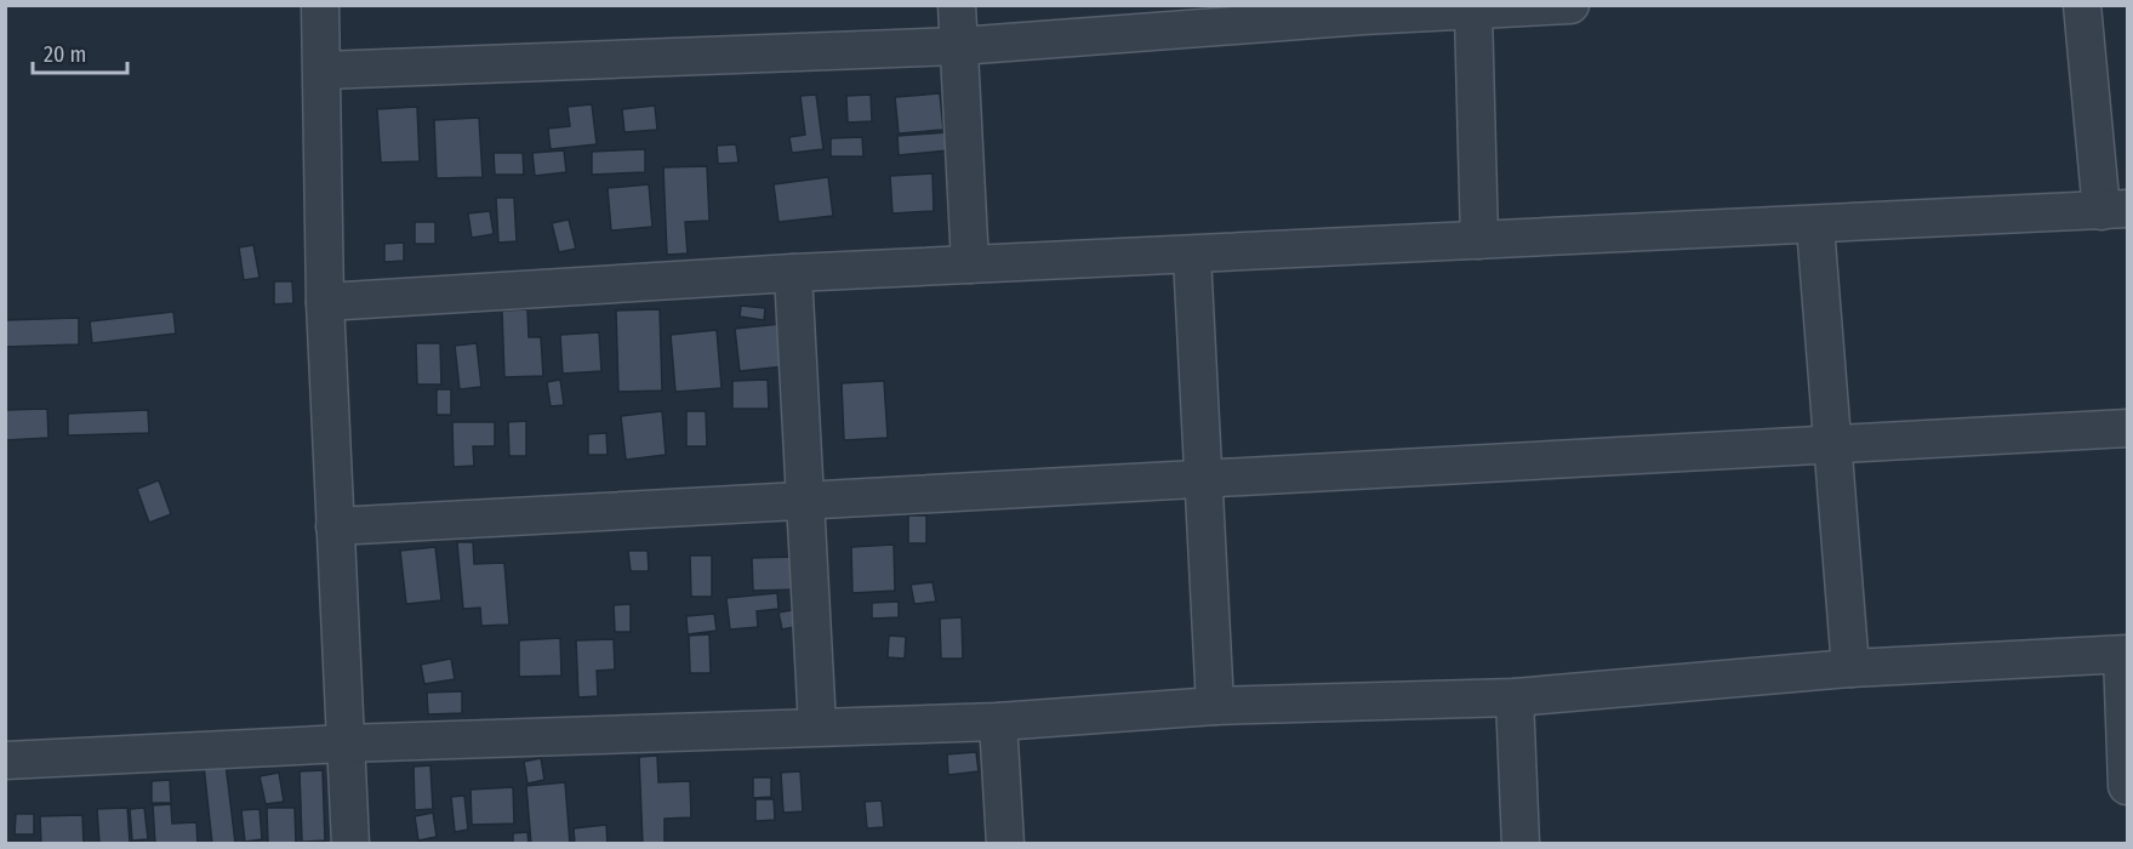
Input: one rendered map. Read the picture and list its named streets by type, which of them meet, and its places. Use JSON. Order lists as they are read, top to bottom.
{
  "scale_bar": "20 m"
}
